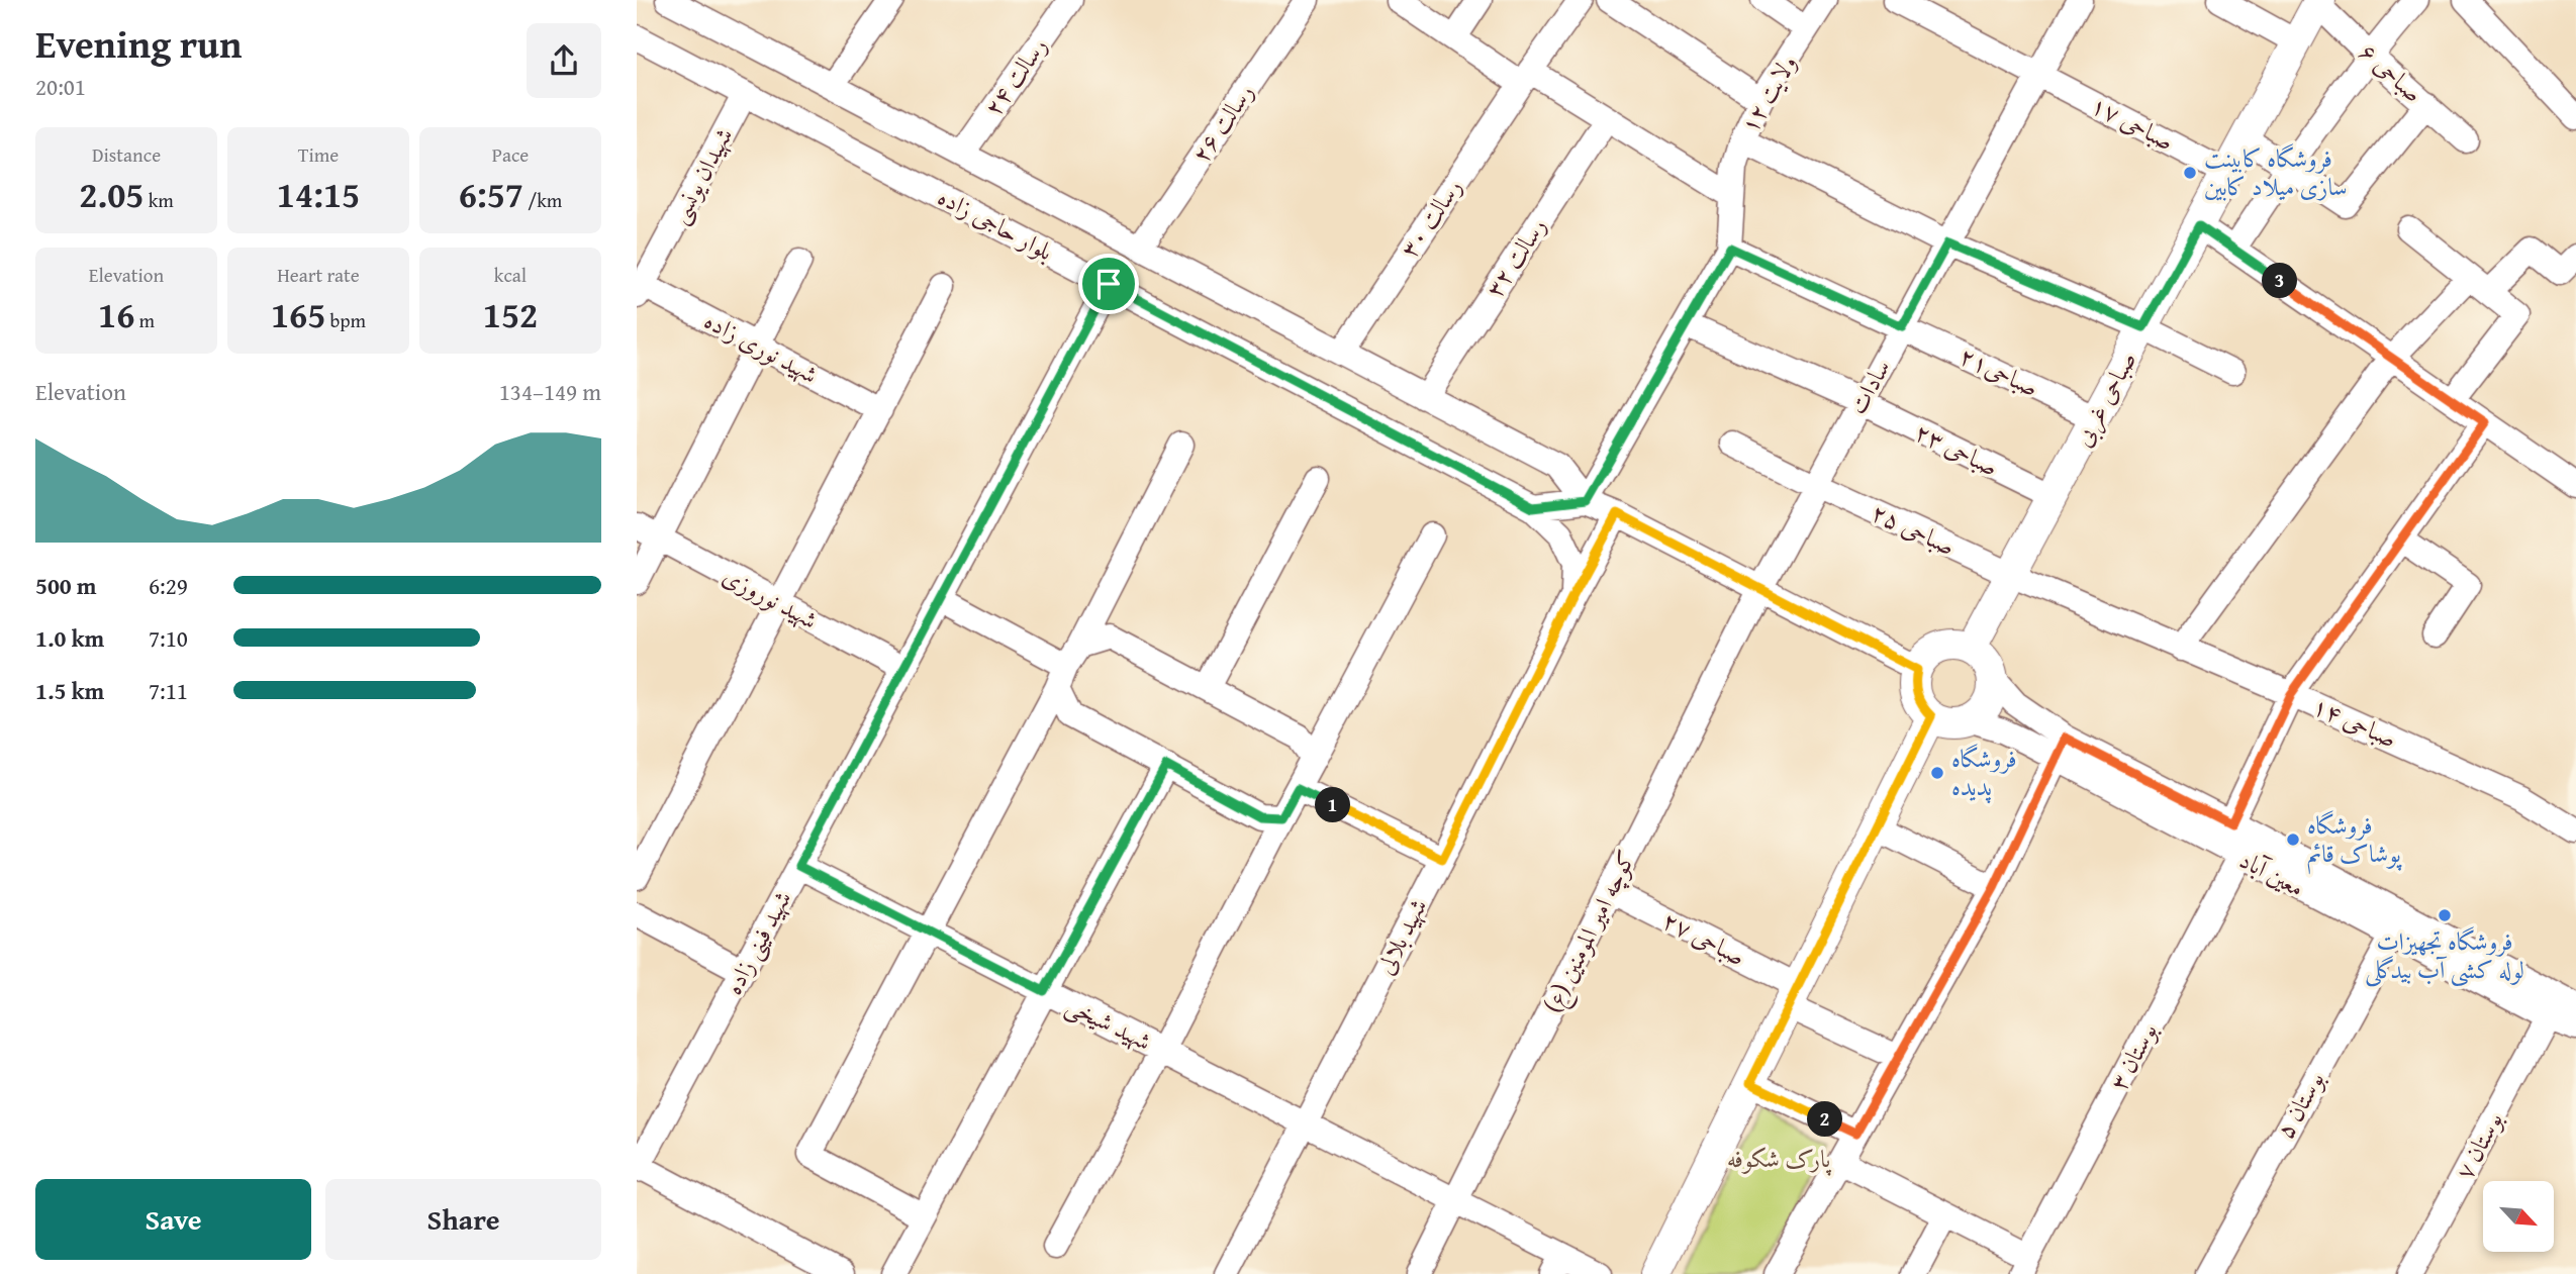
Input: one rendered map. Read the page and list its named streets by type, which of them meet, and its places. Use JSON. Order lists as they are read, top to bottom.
{
  "streets": {
    "main road": ["صباحی غربی"],
    "street": [
      "صباحی ۶",
      "رسالت ۲۴",
      "ولایت ۱۲",
      "رسالت ۲۶",
      "صباحی ۱۷",
      "شهیدان یونسی",
      "رسالت ۳۰",
      "بلوار حاجی زاده",
      "رسالت ۳۲",
      "شهید نوری زاده",
      "صباحی۲۱",
      "سادات",
      "صباحی ۲۳",
      "صباحی ۲۵",
      "شهید نوروزی",
      "صباحی ۱۴",
      "معین آباد",
      "کوچه امیر المومنین (ع)",
      "شهید بلالی",
      "صباحی ۲۷",
      "شهید فینی زاده",
      "شهید شیخی",
      "بوستان ۳",
      "بوستان ۵",
      "بوستان ۷"
    ]
  },
  "crossings": [
    ["صباحی ۶", "صباحی غربی"],
    ["رسالت ۲۴", "بلوار حاجی زاده"],
    ["ولایت ۱۲", "صباحی۲۱"],
    ["رسالت ۲۶", "بلوار حاجی زاده"],
    ["صباحی ۱۷", "سادات"],
    ["صباحی ۱۷", "صباحی غربی"],
    ["شهیدان یونسی", "بلوار حاجی زاده"],
    ["شهیدان یونسی", "شهید نوری زاده"],
    ["رسالت ۳۰", "بلوار حاجی زاده"],
    ["بلوار حاجی زاده", "رسالت ۳۲"],
    ["بلوار حاجی زاده", "شهید بلالی"],
    ["بلوار حاجی زاده", "شهید فینی زاده"],
    ["صباحی۲۱", "سادات"],
    ["صباحی۲۱", "صباحی غربی"],
    ["سادات", "صباحی ۲۳"],
    ["سادات", "صباحی ۲۵"],
    ["سادات", "کوچه امیر المومنین (ع)"],
    ["صباحی غربی", "صباحی ۲۳"],
    ["صباحی غربی", "صباحی ۲۵"],
    ["صباحی غربی", "صباحی ۱۴"],
    ["صباحی غربی", "معین آباد"],
    ["صباحی ۲۵", "صباحی ۱۴"],
    ["شهید نوروزی", "شهید فینی زاده"],
    ["معین آباد", "بوستان ۳"],
    ["معین آباد", "بوستان ۵"],
    ["معین آباد", "بوستان ۷"],
    ["کوچه امیر المومنین (ع)", "صباحی ۲۷"],
    ["کوچه امیر المومنین (ع)", "شهید شیخی"],
    ["شهید بلالی", "شهید شیخی"],
    ["شهید فینی زاده", "شهید شیخی"]
  ],
  "parks": ["پارک شکوفه"],
  "places": [
    "فروشگاه کابینت سازی میلاد کابین",
    "فروشگاه پدیده",
    "فروشگاه پوشاک قائم",
    "فروشگاه تجهیزات لوله کشی آب بیدگلی"
  ],
  "north": "bottom right",
  "page": {
    "heading": ["Evening run", "20:01"],
    "stats": [
      ["Distance", "2.05 km"],
      ["Time", "14:15"],
      ["Pace", "6:57 /km"],
      ["Elevation", "16 m"],
      ["Heart rate", "165 bpm"],
      ["kcal", "152"]
    ],
    "pins": ["3", "1", "2"],
    "chart": ["Elevation", "134–149 m"],
    "list": [
      {
        "name": "500 m",
        "note": "6:29"
      },
      {
        "name": "1.0 km",
        "note": "7:10"
      },
      {
        "name": "1.5 km",
        "note": "7:11"
      }
    ],
    "buttons": ["Save", "Share"]
  }
}
